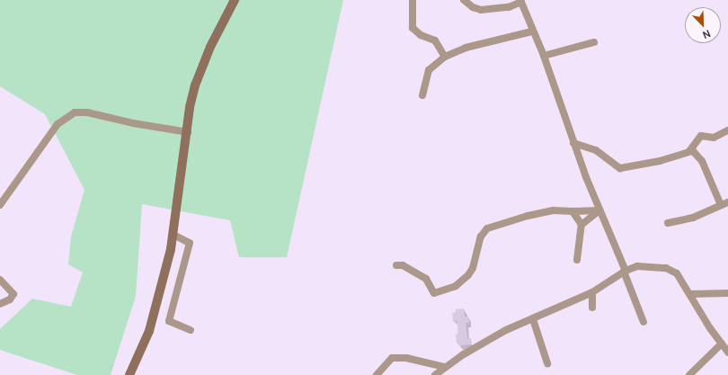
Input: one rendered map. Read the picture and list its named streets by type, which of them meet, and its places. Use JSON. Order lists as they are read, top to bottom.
{
  "north": "bottom right"
}
